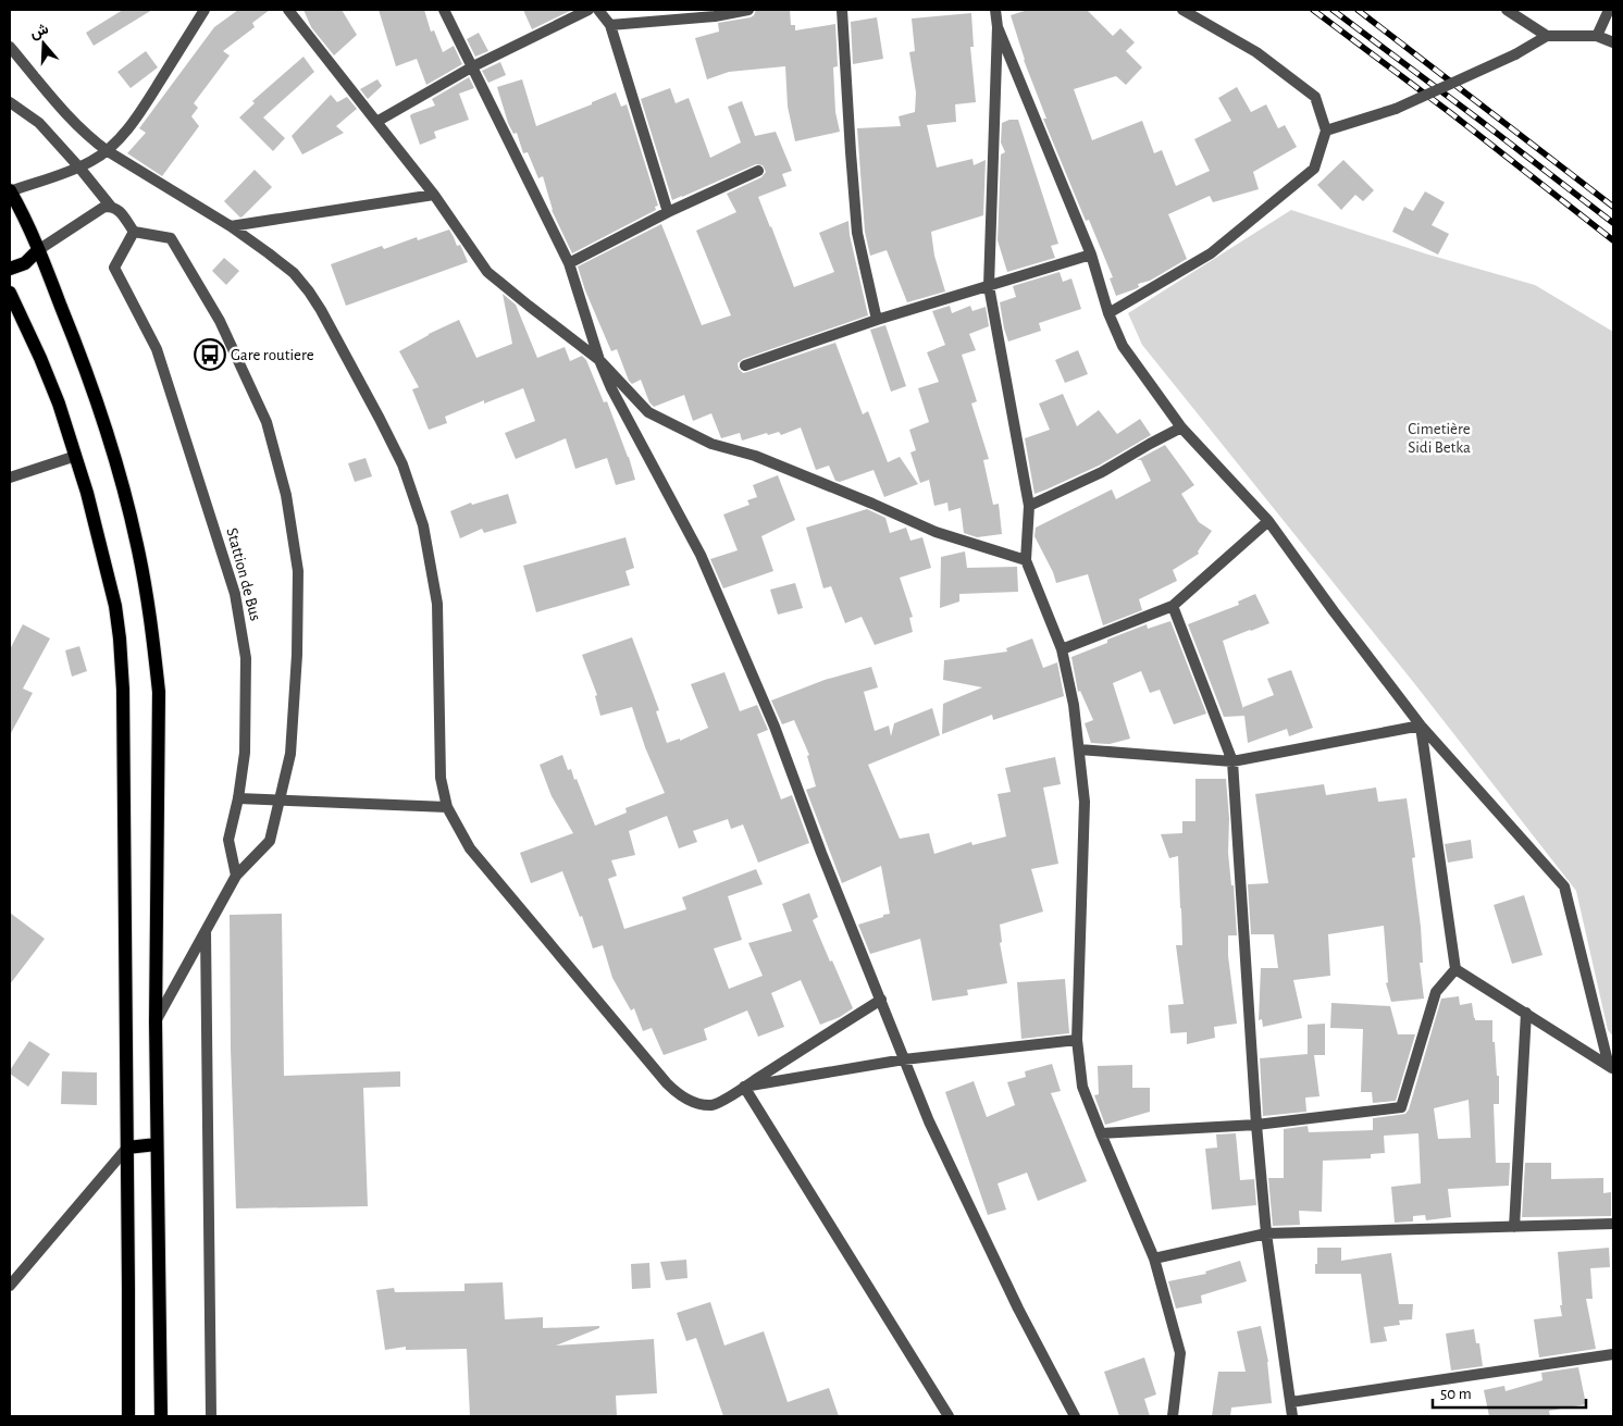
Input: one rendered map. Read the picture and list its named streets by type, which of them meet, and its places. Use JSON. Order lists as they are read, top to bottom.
{
  "streets": {
    "street": ["Stattion de Bus"]
  },
  "parks": ["Cimetière Sidi Betka"],
  "places": {
    "bus stop": ["Gare routiere"]
  },
  "scale_bar": "50 m",
  "north": "top"
}
